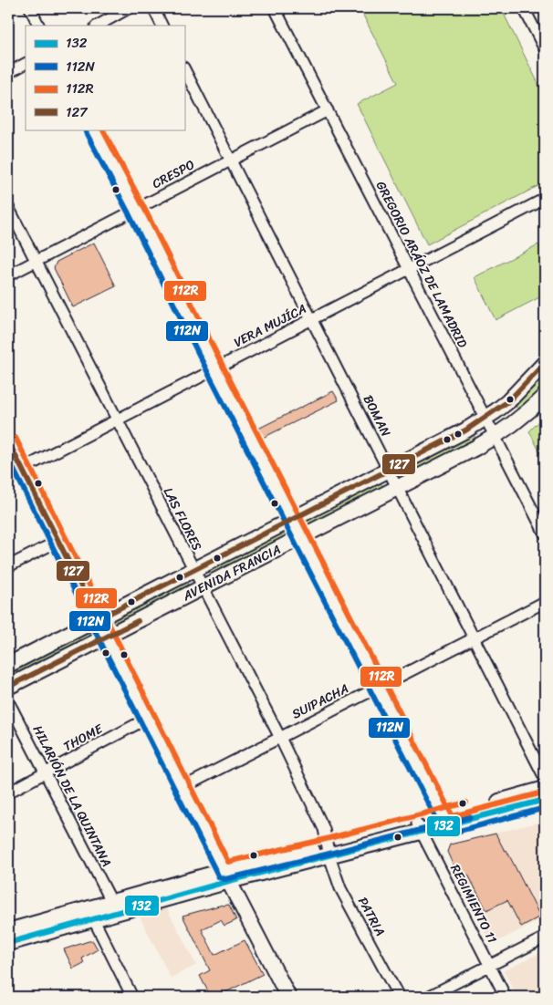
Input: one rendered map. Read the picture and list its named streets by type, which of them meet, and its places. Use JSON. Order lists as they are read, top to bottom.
{
  "streets": {
    "street": [
      "CRESPO",
      "GREGORIO ARÁOZ DE LAMADRID",
      "VERA MUJÍCA",
      "BOMAN",
      "LAS FLORES",
      "AVENIDA FRANCIA",
      "SUIPACHA",
      "THOME",
      "HILARIÓN DE LA QUINTANA",
      "REGIMIENTO 11",
      "PATRIA"
    ]
  },
  "crossings": [
    ["CRESPO", "GREGORIO ARÁOZ DE LAMADRID"],
    ["CRESPO", "BOMAN"],
    ["CRESPO", "LAS FLORES"],
    ["GREGORIO ARÁOZ DE LAMADRID", "VERA MUJÍCA"],
    ["GREGORIO ARÁOZ DE LAMADRID", "AVENIDA FRANCIA"],
    ["VERA MUJÍCA", "BOMAN"],
    ["VERA MUJÍCA", "LAS FLORES"],
    ["BOMAN", "AVENIDA FRANCIA"],
    ["BOMAN", "SUIPACHA"],
    ["LAS FLORES", "AVENIDA FRANCIA"],
    ["LAS FLORES", "SUIPACHA"],
    ["LAS FLORES", "PATRIA"],
    ["THOME", "HILARIÓN DE LA QUINTANA"]
  ],
  "lines": [
    "transit line 112R",
    "transit line 112N",
    "transit line 127",
    "transit line 132"
  ],
  "legend": [
    "132",
    "112N",
    "112R",
    "127"
  ]
}
